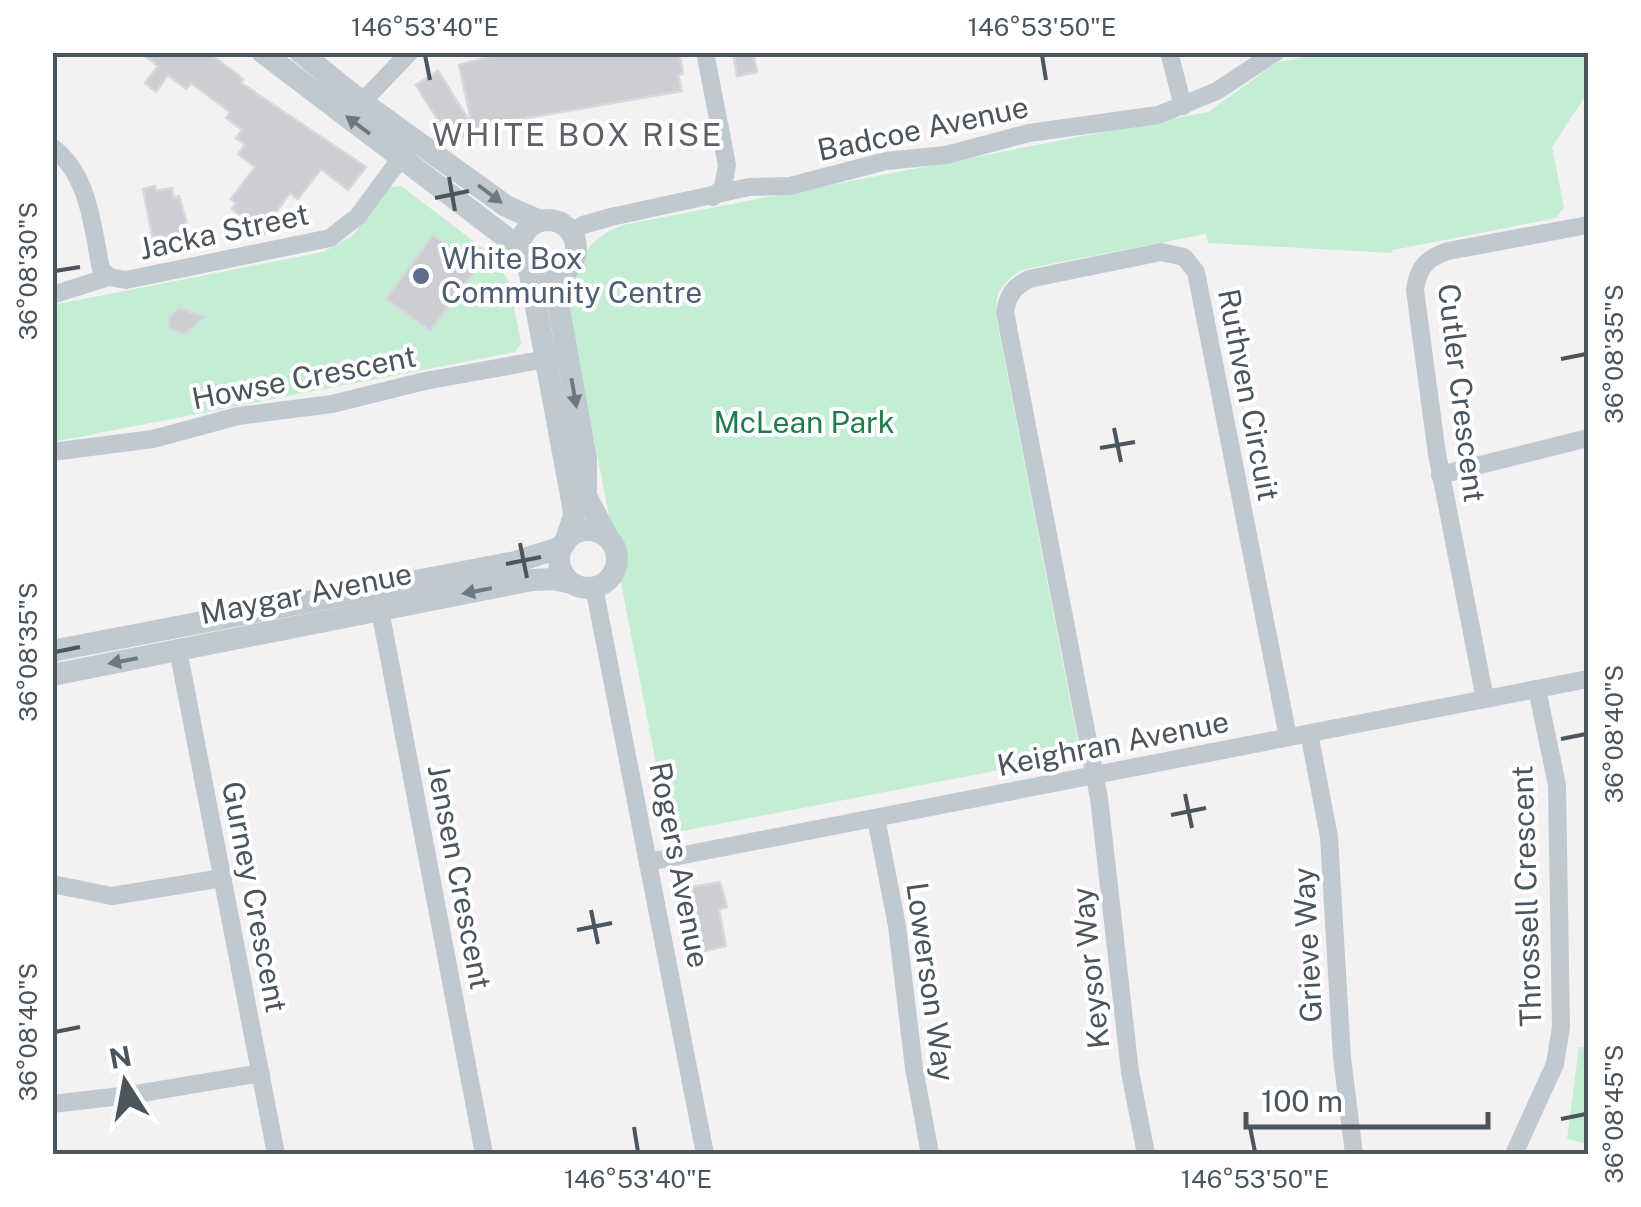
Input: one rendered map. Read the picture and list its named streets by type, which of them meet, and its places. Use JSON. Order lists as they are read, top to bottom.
{
  "streets": {
    "street": [
      "Badcoe Avenue",
      "Jacka Street",
      "Howse Crescent",
      "Cutler Crescent",
      "Ruthven Circuit",
      "Maygar Avenue",
      "Keighran Avenue",
      "Rogers Avenue",
      "Jensen Crescent",
      "Throssell Crescent",
      "Gurney Crescent",
      "Grieve Way",
      "Keysor Way",
      "Lowerson Way"
    ]
  },
  "crossings": [
    ["Badcoe Avenue", "Rogers Avenue"],
    ["Howse Crescent", "Rogers Avenue"],
    ["Cutler Crescent", "Keighran Avenue"],
    ["Ruthven Circuit", "Keighran Avenue"],
    ["Ruthven Circuit", "Keysor Way"],
    ["Maygar Avenue", "Rogers Avenue"],
    ["Maygar Avenue", "Jensen Crescent"],
    ["Maygar Avenue", "Gurney Crescent"],
    ["Keighran Avenue", "Rogers Avenue"],
    ["Keighran Avenue", "Throssell Crescent"],
    ["Keighran Avenue", "Grieve Way"],
    ["Keighran Avenue", "Keysor Way"],
    ["Keighran Avenue", "Lowerson Way"]
  ],
  "districts": ["WHITE BOX RISE"],
  "parks": ["McLean Park"],
  "places": ["White Box Community Centre"],
  "scale_bar": "100 m",
  "north": "top",
  "coordinates": [
    "146°53'40\"E",
    "146°53'50\"E",
    "36°08'30\"S",
    "36°08'35\"S",
    "36°08'40\"S",
    "36°08'45\"S"
  ]
}
